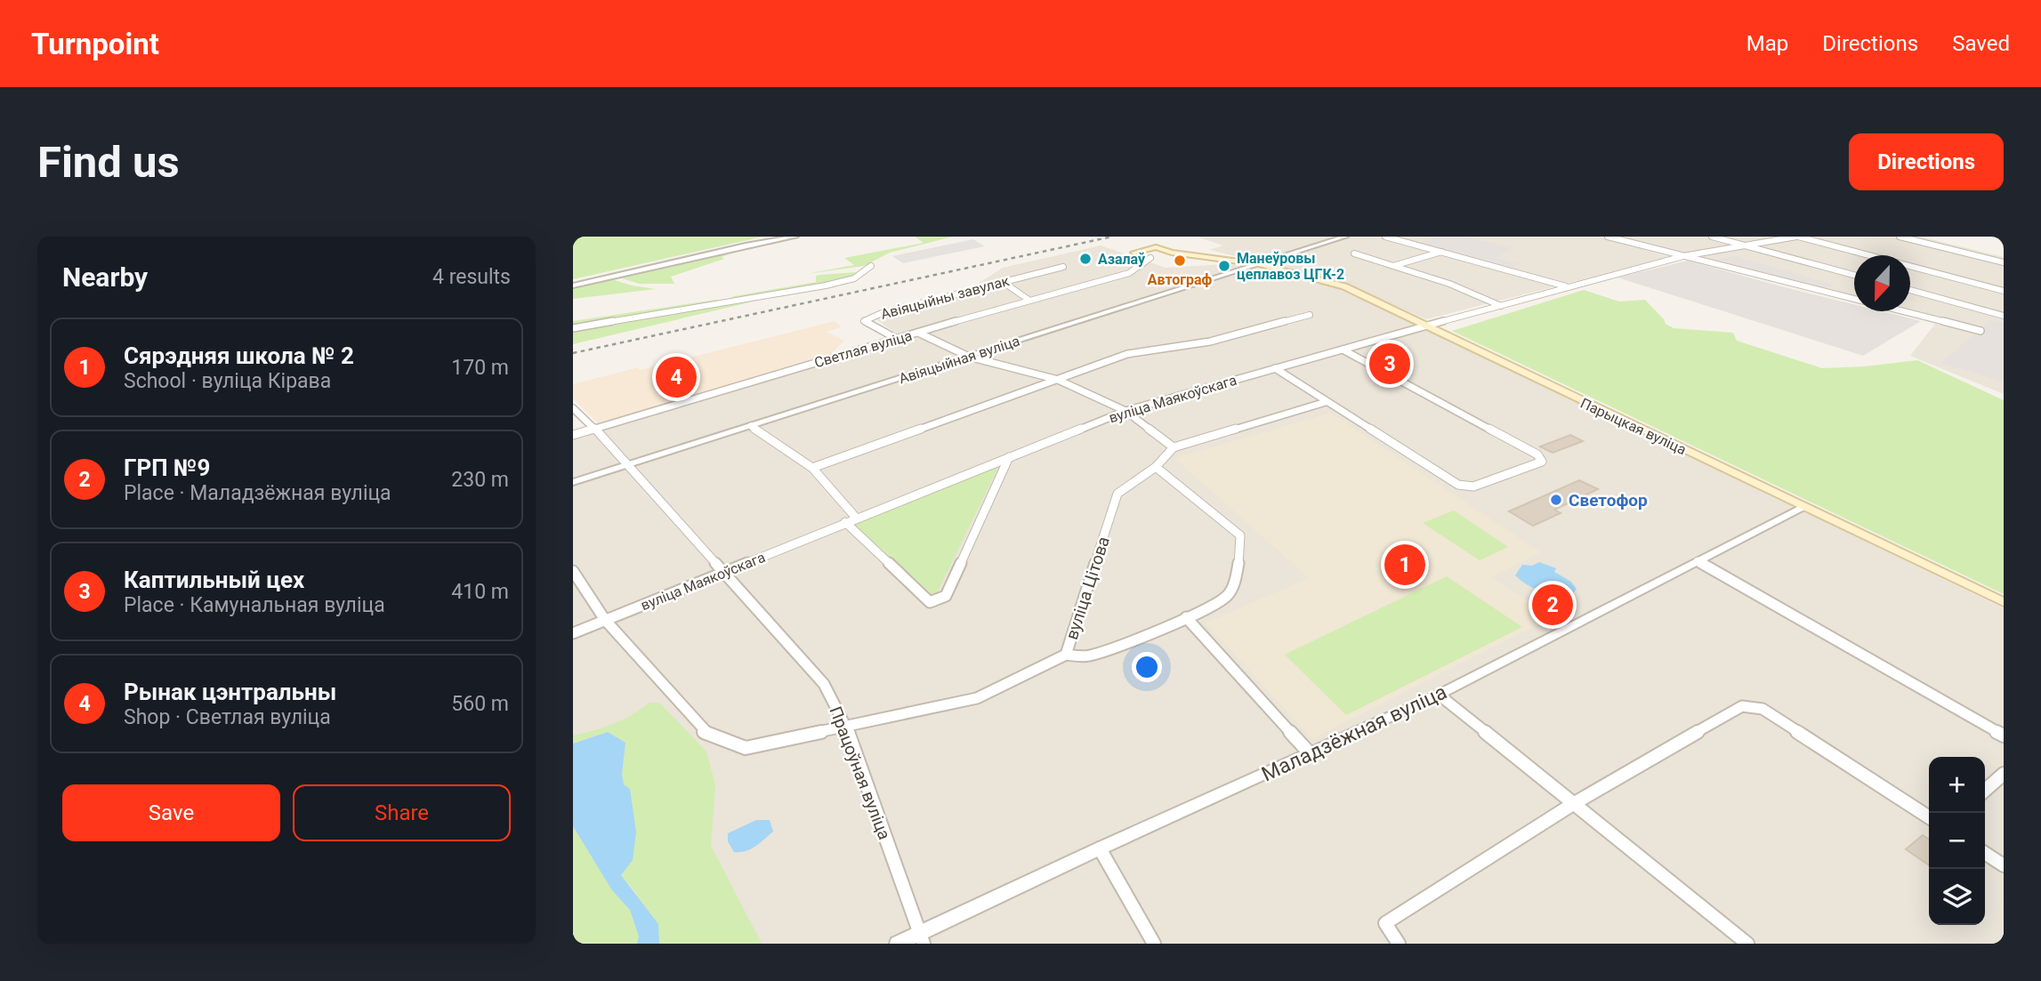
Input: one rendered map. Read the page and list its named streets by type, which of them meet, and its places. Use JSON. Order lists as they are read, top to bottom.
{
  "streets": {
    "main road": ["Светлая вуліца", "Парыцкая вуліца"],
    "street": [
      "Авіяцыйны завулак",
      "Авіяцыйная вуліца",
      "вуліца Маякоўскага",
      "вуліца Цітова",
      "Маладзёжная вуліца",
      "Працоўная вуліца"
    ]
  },
  "crossings": [
    ["Авіяцыйны завулак", "Светлая вуліца"],
    ["Светлая вуліца", "Працоўная вуліца"],
    ["Авіяцыйная вуліца", "Парыцкая вуліца"],
    ["Авіяцыйная вуліца", "Працоўная вуліца"],
    ["вуліца Маякоўскага", "Парыцкая вуліца"],
    ["вуліца Маякоўскага", "вуліца Цітова"],
    ["вуліца Маякоўскага", "Працоўная вуліца"],
    ["Парыцкая вуліца", "Маладзёжная вуліца"],
    ["вуліца Цітова", "Працоўная вуліца"],
    ["Маладзёжная вуліца", "Працоўная вуліца"]
  ],
  "places": [
    "Азалаў",
    "Автограф",
    "Манеўровы цеплавоз ЦГК-2",
    "Светофор"
  ],
  "north": "bottom",
  "page": {
    "header": "Turnpoint",
    "nav": ["Map", "Directions", "Saved"],
    "buttons": [
      "Directions",
      ["Save", "Share"]
    ],
    "title": "Find us",
    "heading": ["Nearby", "4 results"],
    "list": [
      {
        "mark": "1",
        "name": "Сярэдняя школа № 2",
        "note": "School · вуліца Кірава",
        "value": "170 m"
      },
      {
        "mark": "2",
        "name": "ГРП №9",
        "note": "Place · Маладзёжная вуліца",
        "value": "230 m"
      },
      {
        "mark": "3",
        "name": "Каптильный цех",
        "note": "Place · Камунальная вуліца",
        "value": "410 m"
      },
      {
        "mark": "4",
        "name": "Рынак цэнтральны",
        "note": "Shop · Светлая вуліца",
        "value": "560 m"
      }
    ],
    "pins": [
      "3",
      "4",
      "1",
      "2"
    ],
    "map_buttons": ["+", "−"]
  }
}
